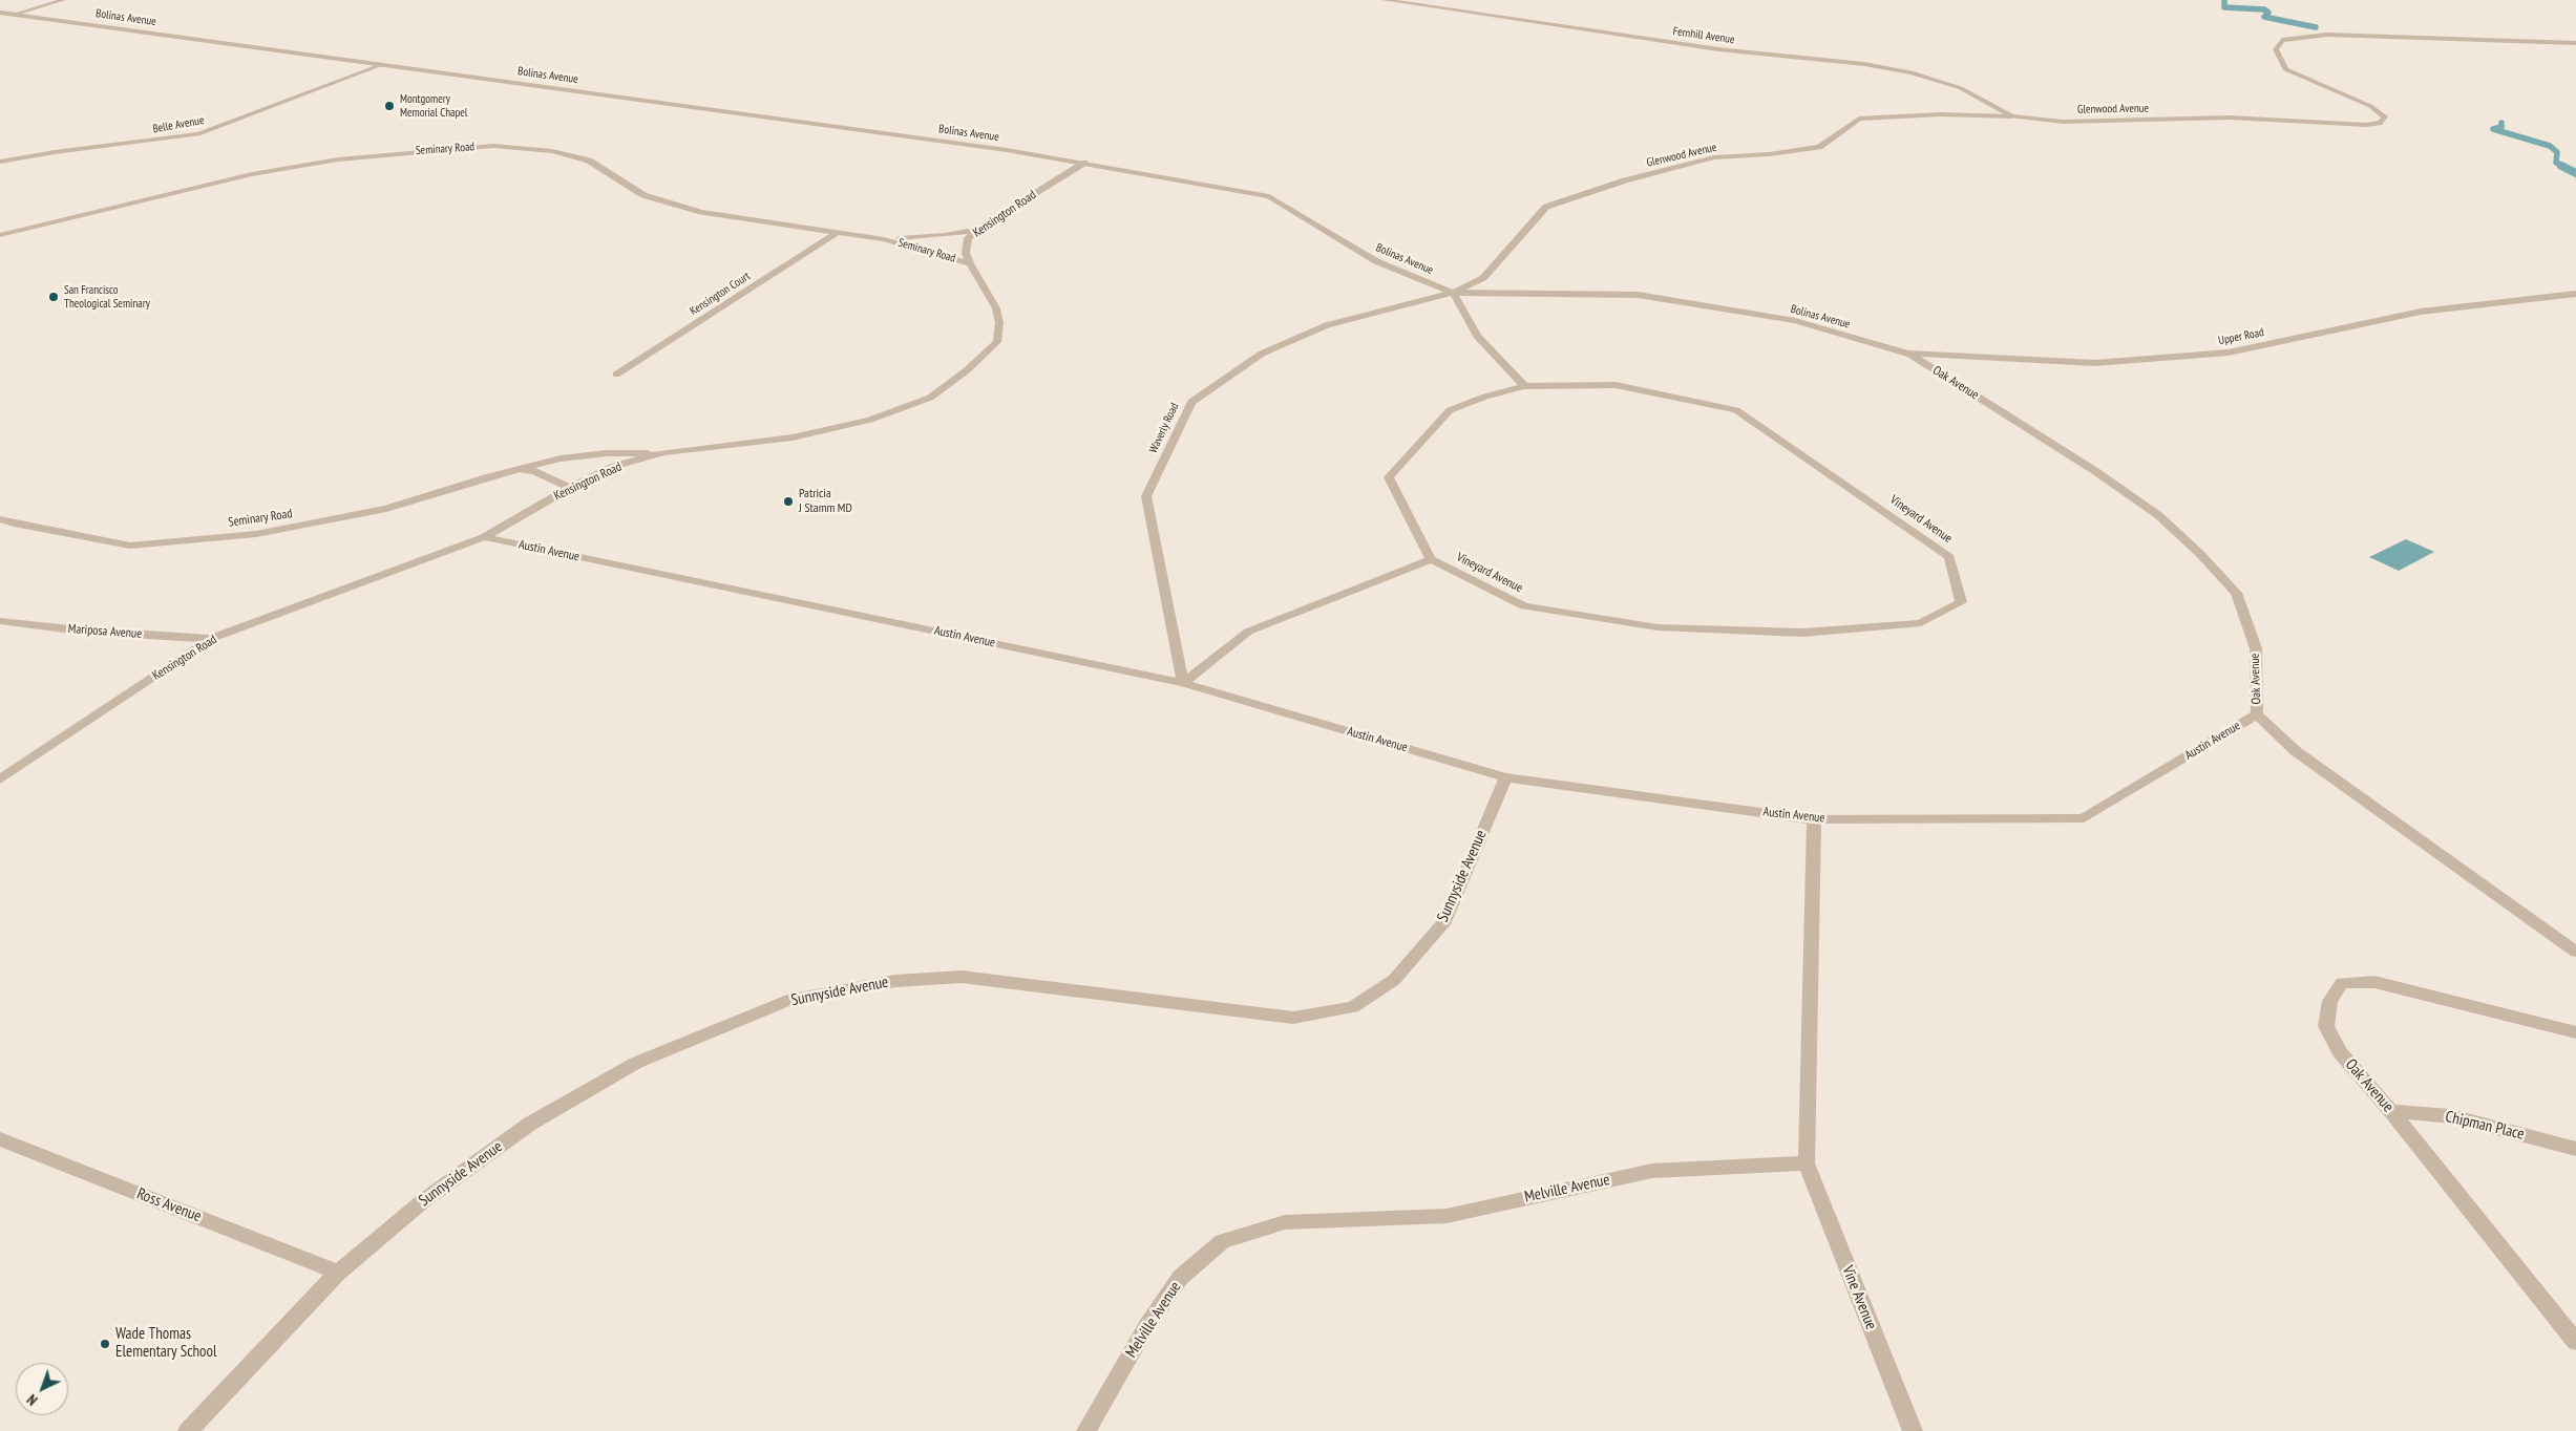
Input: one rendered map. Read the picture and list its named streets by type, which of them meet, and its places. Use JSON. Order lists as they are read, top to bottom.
{
  "streets": {
    "street": [
      "Bolinas Avenue",
      "Fernhill Avenue",
      "Glenwood Avenue",
      "Belle Avenue",
      "Seminary Road",
      "Kensington Road",
      "Kensington Court",
      "Upper Road",
      "Oak Avenue",
      "Waverly Road",
      "Vineyard Avenue",
      "Austin Avenue",
      "Mariposa Avenue",
      "Sunnyside Avenue",
      "Chipman Place",
      "Melville Avenue",
      "Ross Avenue",
      "Vine Avenue"
    ]
  },
  "crossings": [
    ["Bolinas Avenue", "Glenwood Avenue"],
    ["Bolinas Avenue", "Belle Avenue"],
    ["Bolinas Avenue", "Kensington Road"],
    ["Bolinas Avenue", "Upper Road"],
    ["Bolinas Avenue", "Oak Avenue"],
    ["Bolinas Avenue", "Waverly Road"],
    ["Fernhill Avenue", "Glenwood Avenue"],
    ["Glenwood Avenue", "Waverly Road"],
    ["Seminary Road", "Kensington Road"],
    ["Seminary Road", "Kensington Court"],
    ["Kensington Road", "Austin Avenue"],
    ["Kensington Road", "Mariposa Avenue"],
    ["Upper Road", "Oak Avenue"],
    ["Oak Avenue", "Austin Avenue"],
    ["Oak Avenue", "Chipman Place"],
    ["Waverly Road", "Austin Avenue"],
    ["Austin Avenue", "Sunnyside Avenue"],
    ["Sunnyside Avenue", "Ross Avenue"],
    ["Melville Avenue", "Vine Avenue"]
  ],
  "places": [
    "Montgomery Memorial Chapel",
    "San Francisco Theological Seminary",
    "Patricia J Stamm MD",
    "Wade Thomas Elementary School"
  ],
  "north": "bottom left"
}
